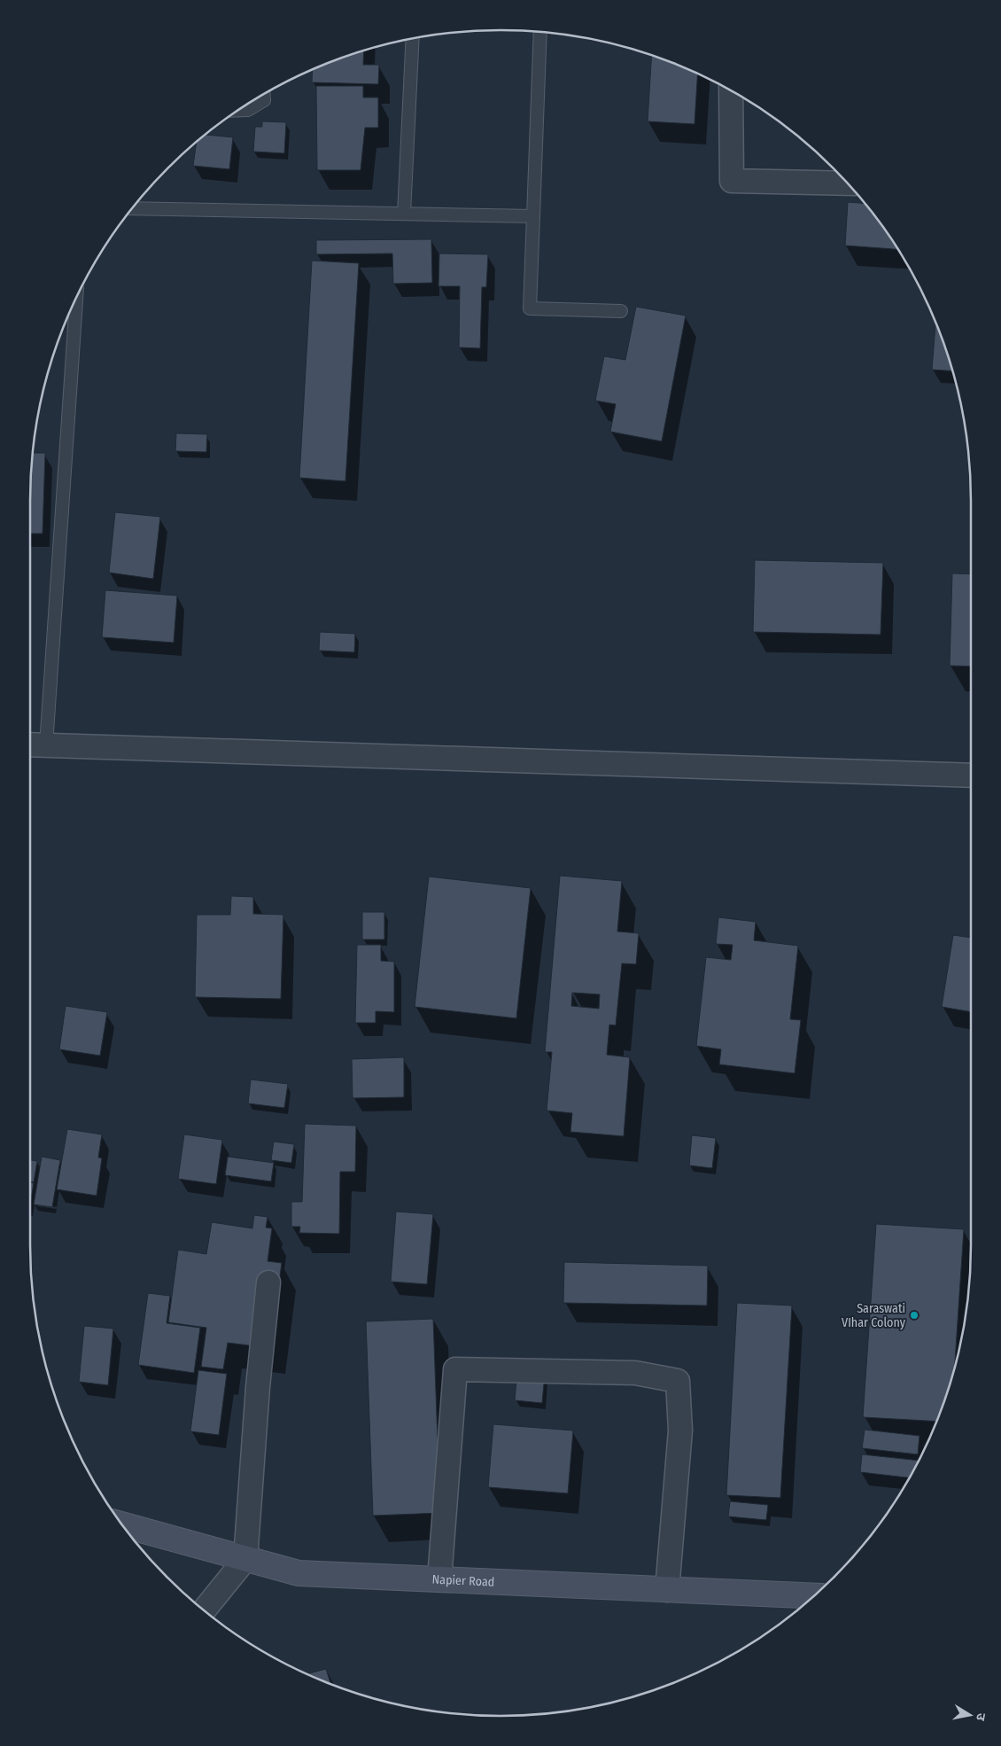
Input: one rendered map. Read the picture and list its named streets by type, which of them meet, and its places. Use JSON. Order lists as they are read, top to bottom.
{
  "streets": {
    "street": ["Napier Road"]
  },
  "places": ["Saraswati VIhar Colony"],
  "north": "right"
}
